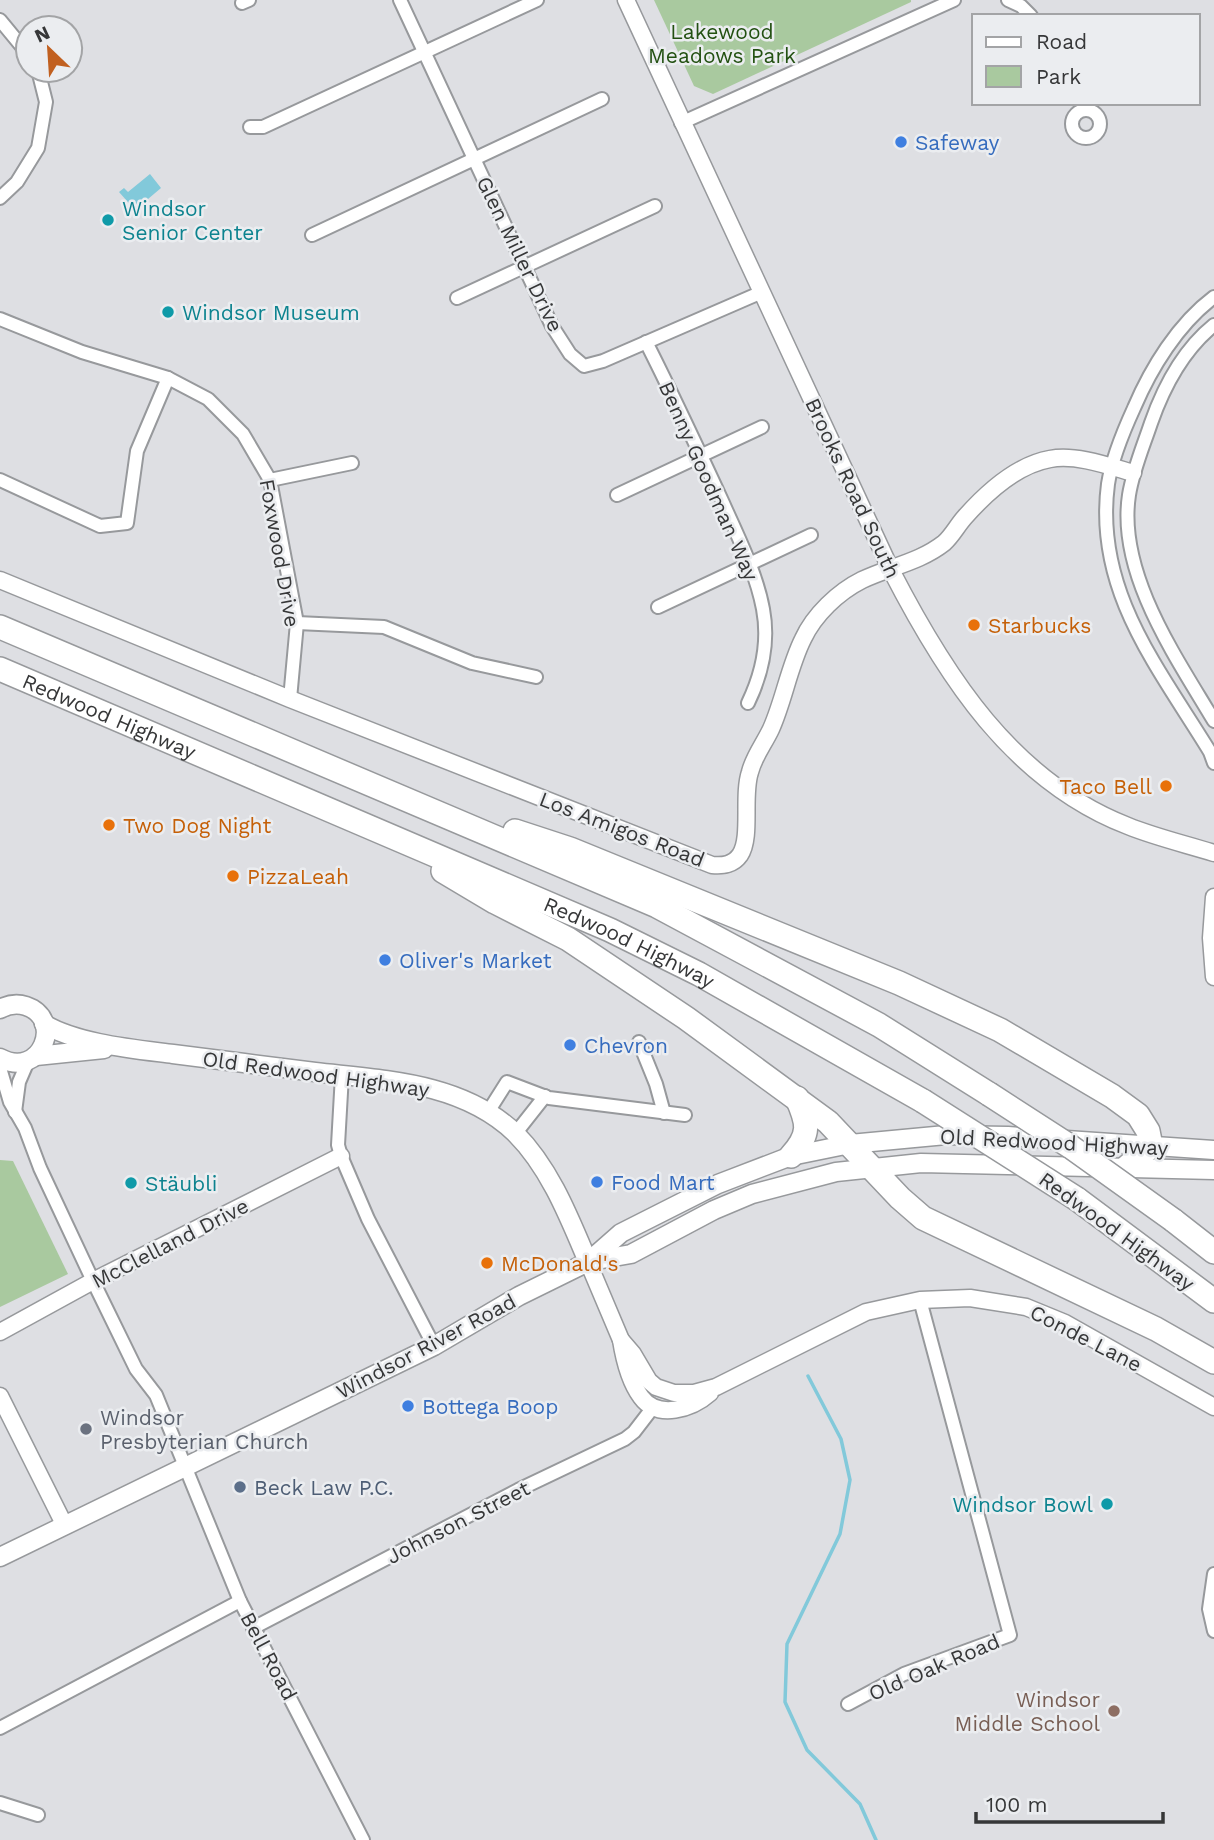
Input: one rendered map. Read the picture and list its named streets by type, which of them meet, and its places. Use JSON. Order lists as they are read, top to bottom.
{
  "streets": {
    "highway": ["Redwood Highway"],
    "main road": ["Old Redwood Highway", "Windsor River Road"],
    "street": [
      "Glen Miller Drive",
      "Benny Goodman Way",
      "Brooks Road South",
      "Foxwood Drive",
      "Los Amigos Road",
      "McClelland Drive",
      "Conde Lane",
      "Johnson Street",
      "Bell Road",
      "Old Oak Road"
    ]
  },
  "crossings": [
    ["Glen Miller Drive", "Benny Goodman Way"],
    ["Glen Miller Drive", "Brooks Road South"],
    ["Brooks Road South", "Los Amigos Road"],
    ["Foxwood Drive", "Los Amigos Road"],
    ["Old Redwood Highway", "Conde Lane"],
    ["Old Redwood Highway", "Windsor River Road"],
    ["McClelland Drive", "Bell Road"],
    ["Conde Lane", "Windsor River Road"],
    ["Conde Lane", "Johnson Street"],
    ["Conde Lane", "Old Oak Road"],
    ["Windsor River Road", "Bell Road"],
    ["Johnson Street", "Bell Road"]
  ],
  "parks": ["Lakewood Meadows Park"],
  "places": [
    "Safeway",
    "Windsor Senior Center",
    "Windsor Museum",
    "Starbucks",
    "Taco Bell",
    "Two Dog Night",
    "PizzaLeah",
    "Oliver's Market",
    "Chevron",
    "Food Mart",
    "Stäubli",
    "McDonald's",
    "Bottega Boop",
    "Windsor Presbyterian Church",
    "Beck Law P.C.",
    "Windsor Bowl",
    "Windsor Middle School"
  ],
  "legend": ["Road", "Park"],
  "scale_bar": "100 m",
  "north": "top left"
}
